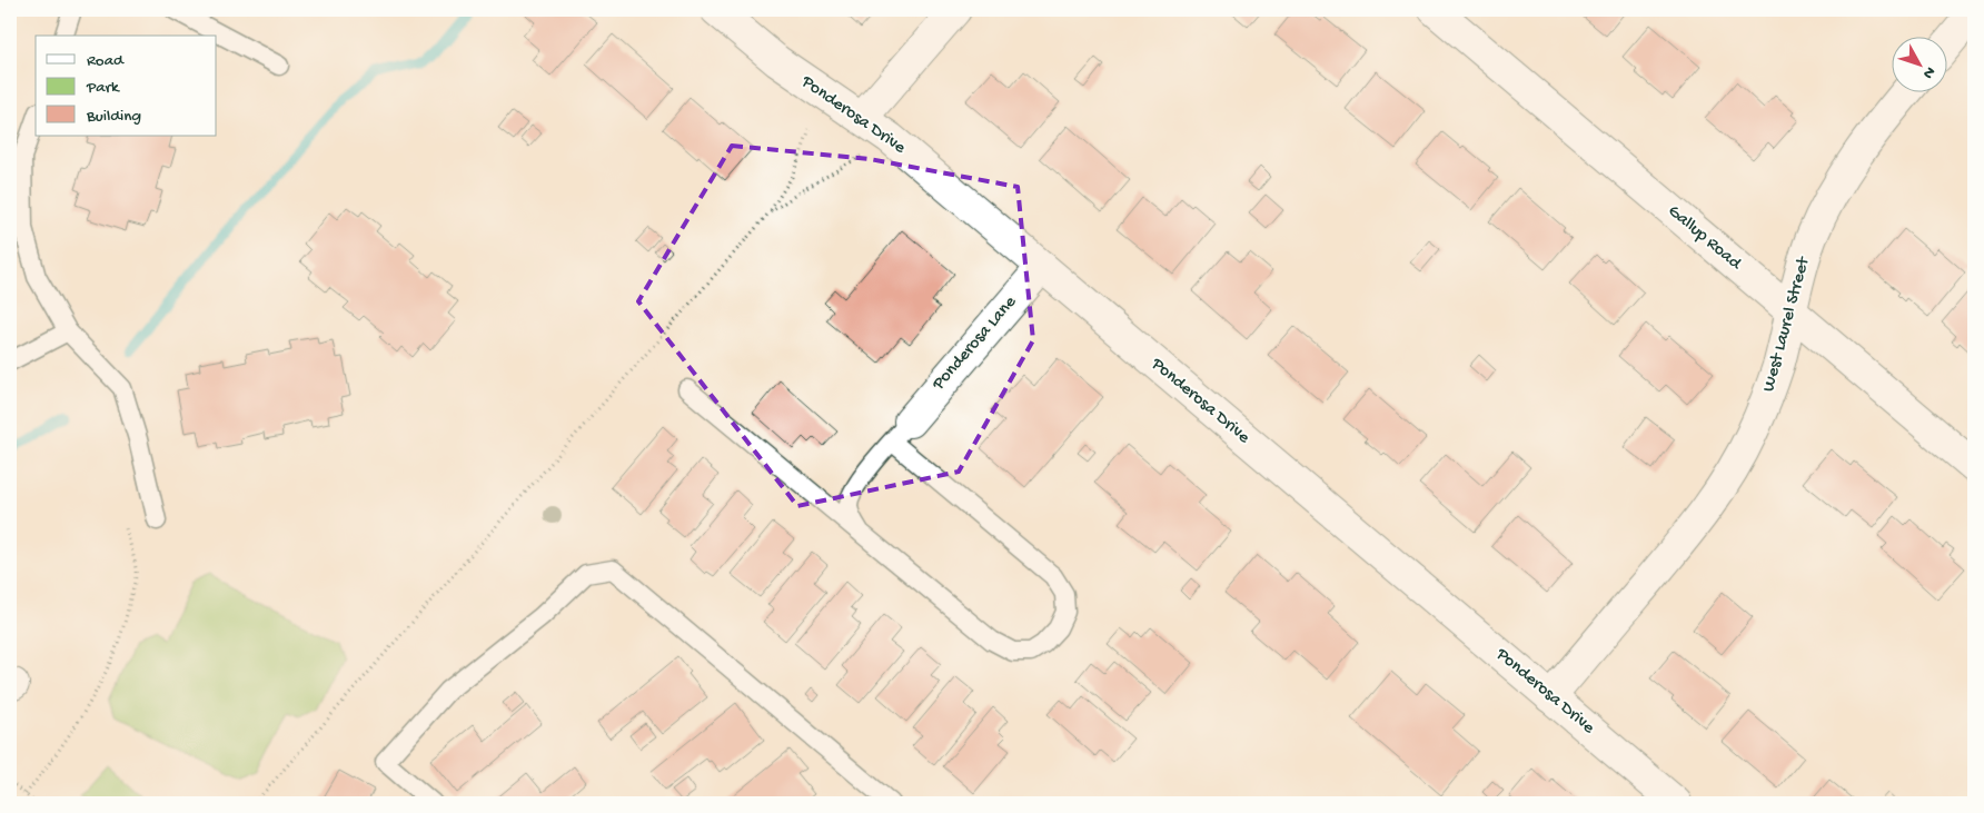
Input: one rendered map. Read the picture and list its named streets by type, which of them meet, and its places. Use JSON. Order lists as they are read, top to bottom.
{
  "streets": {
    "street": [
      "Ponderosa Drive",
      "Gallup Road",
      "West Laurel Street",
      "Ponderosa Lane"
    ]
  },
  "crossings": [
    ["Ponderosa Drive", "West Laurel Street"],
    ["Ponderosa Drive", "Ponderosa Lane"],
    ["Gallup Road", "West Laurel Street"]
  ],
  "legend": ["Road", "Park", "Building"],
  "north": "bottom right"
}
